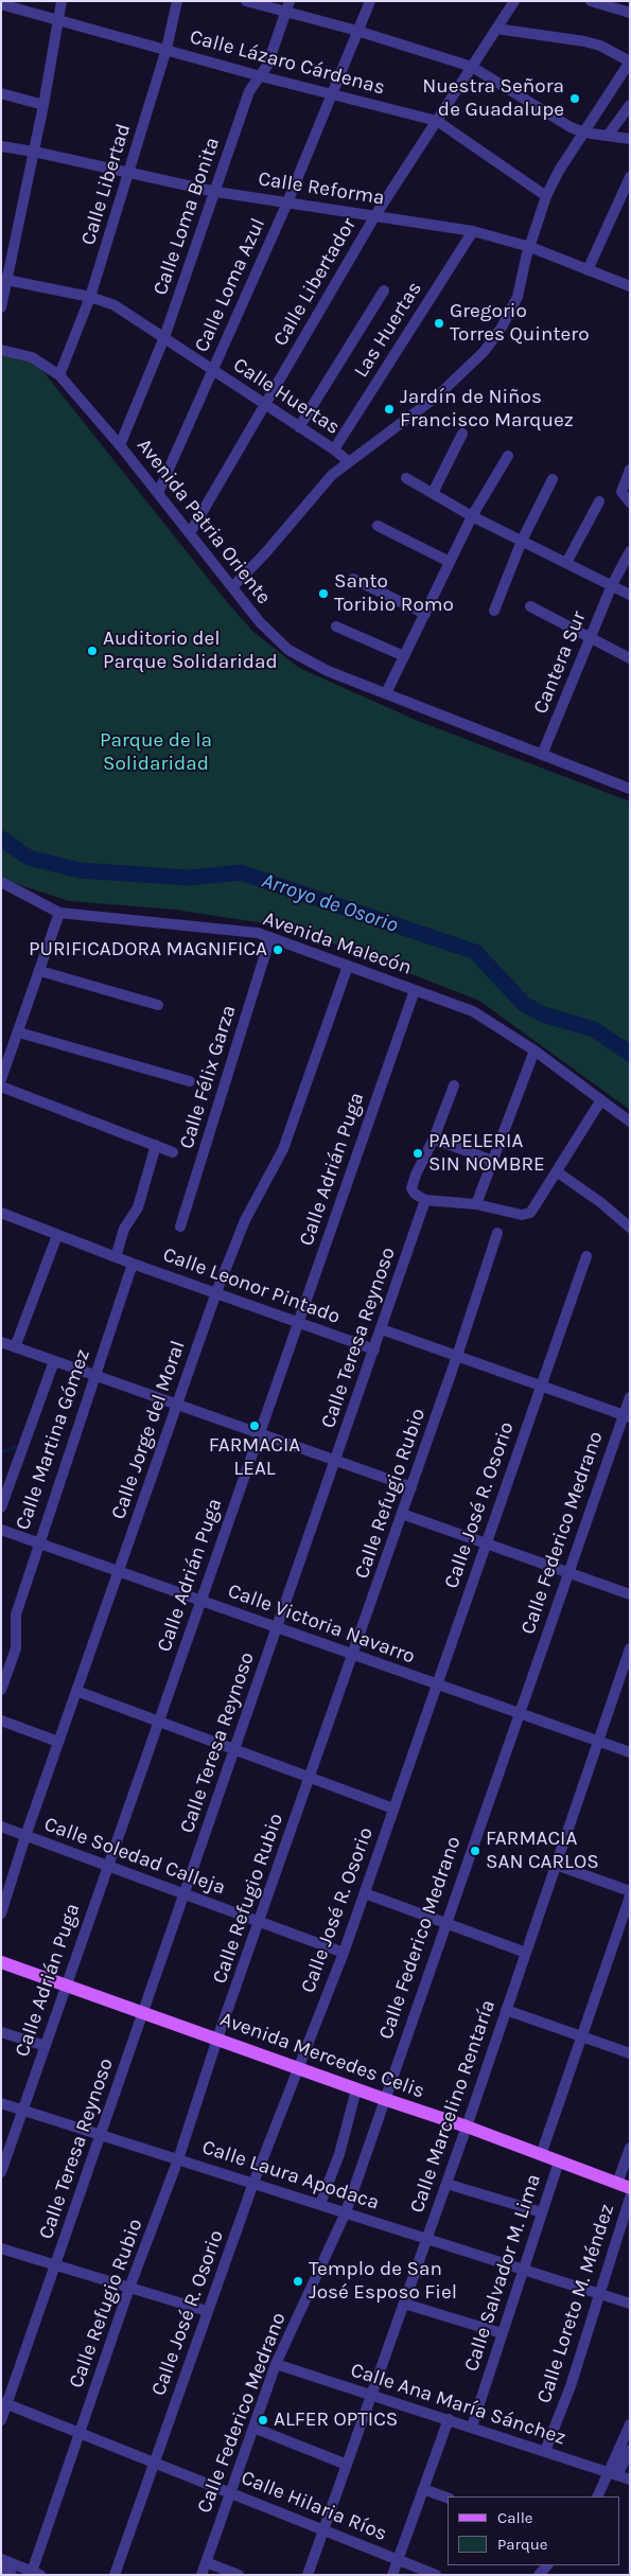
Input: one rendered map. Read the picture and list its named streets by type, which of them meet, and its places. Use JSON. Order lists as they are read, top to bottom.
{
  "streets": {
    "main road": ["Avenida Mercedes Celis"],
    "street": [
      "Calle Lázaro Cárdenas",
      "Calle Libertad",
      "Calle Reforma",
      "Calle Loma Bonita",
      "Calle Libertador",
      "Calle Loma Azul",
      "Las Huertas",
      "Calle Huertas",
      "Avenida Patria Oriente",
      "Cantera Sur",
      "Avenida Malecón",
      "Calle Félix Garza",
      "Calle Adrián Puga",
      "Calle Leonor Pintado",
      "Calle Teresa Reynoso",
      "Calle Jorge del Moral",
      "Calle Martina Gómez",
      "Calle Refugio Rubio",
      "Calle José R. Osorio",
      "Calle Federico Medrano",
      "Calle Victoria Navarro",
      "Calle Soledad Calleja",
      "Calle Marcelino Rentaría",
      "Calle Laura Apodaca",
      "Calle Salvador M. Lima",
      "Calle Loreto M. Méndez",
      "Calle Ana María Sánchez",
      "Calle Hilaria Ríos"
    ]
  },
  "crossings": [
    ["Calle Lázaro Cárdenas", "Calle Libertad"],
    ["Calle Lázaro Cárdenas", "Calle Loma Bonita"],
    ["Calle Lázaro Cárdenas", "Calle Libertador"],
    ["Calle Lázaro Cárdenas", "Calle Loma Azul"],
    ["Calle Libertad", "Calle Reforma"],
    ["Calle Libertad", "Calle Huertas"],
    ["Calle Libertad", "Avenida Patria Oriente"],
    ["Calle Reforma", "Calle Loma Bonita"],
    ["Calle Reforma", "Calle Libertador"],
    ["Calle Reforma", "Calle Loma Azul"],
    ["Calle Reforma", "Las Huertas"],
    ["Calle Loma Bonita", "Calle Huertas"],
    ["Calle Loma Bonita", "Avenida Patria Oriente"],
    ["Calle Libertador", "Calle Huertas"],
    ["Calle Libertador", "Avenida Patria Oriente"],
    ["Calle Loma Azul", "Calle Huertas"],
    ["Calle Loma Azul", "Avenida Patria Oriente"],
    ["Las Huertas", "Calle Huertas"],
    ["Avenida Patria Oriente", "Cantera Sur"],
    ["Avenida Malecón", "Calle Félix Garza"],
    ["Avenida Malecón", "Calle Adrián Puga"],
    ["Avenida Malecón", "Calle Jorge del Moral"],
    ["Calle Adrián Puga", "Calle Leonor Pintado"],
    ["Calle Adrián Puga", "Calle Victoria Navarro"],
    ["Calle Adrián Puga", "Calle Soledad Calleja"],
    ["Calle Adrián Puga", "Avenida Mercedes Celis"],
    ["Calle Adrián Puga", "Calle Laura Apodaca"],
    ["Calle Leonor Pintado", "Calle Teresa Reynoso"],
    ["Calle Leonor Pintado", "Calle Jorge del Moral"],
    ["Calle Leonor Pintado", "Calle Martina Gómez"],
    ["Calle Teresa Reynoso", "Calle Victoria Navarro"],
    ["Calle Teresa Reynoso", "Calle Soledad Calleja"],
    ["Calle Teresa Reynoso", "Avenida Mercedes Celis"],
    ["Calle Teresa Reynoso", "Calle Laura Apodaca"],
    ["Calle Teresa Reynoso", "Calle Hilaria Ríos"],
    ["Calle Jorge del Moral", "Calle Victoria Navarro"],
    ["Calle Jorge del Moral", "Calle Soledad Calleja"],
    ["Calle Martina Gómez", "Calle Victoria Navarro"],
    ["Calle Refugio Rubio", "Calle Victoria Navarro"],
    ["Calle Refugio Rubio", "Calle Soledad Calleja"],
    ["Calle Refugio Rubio", "Avenida Mercedes Celis"],
    ["Calle Refugio Rubio", "Calle Laura Apodaca"],
    ["Calle Refugio Rubio", "Calle Hilaria Ríos"],
    ["Calle José R. Osorio", "Calle Victoria Navarro"],
    ["Calle José R. Osorio", "Calle Soledad Calleja"],
    ["Calle José R. Osorio", "Avenida Mercedes Celis"],
    ["Calle José R. Osorio", "Calle Laura Apodaca"],
    ["Calle José R. Osorio", "Calle Hilaria Ríos"],
    ["Calle Federico Medrano", "Calle Victoria Navarro"],
    ["Calle Federico Medrano", "Avenida Mercedes Celis"],
    ["Calle Federico Medrano", "Calle Laura Apodaca"],
    ["Calle Federico Medrano", "Calle Ana María Sánchez"],
    ["Calle Federico Medrano", "Calle Hilaria Ríos"],
    ["Calle Victoria Navarro", "Calle Marcelino Rentaría"],
    ["Avenida Mercedes Celis", "Calle Marcelino Rentaría"],
    ["Avenida Mercedes Celis", "Calle Salvador M. Lima"],
    ["Avenida Mercedes Celis", "Calle Loreto M. Méndez"],
    ["Calle Marcelino Rentaría", "Calle Laura Apodaca"],
    ["Calle Marcelino Rentaría", "Calle Ana María Sánchez"],
    ["Calle Marcelino Rentaría", "Calle Hilaria Ríos"],
    ["Calle Laura Apodaca", "Calle Salvador M. Lima"],
    ["Calle Laura Apodaca", "Calle Loreto M. Méndez"],
    ["Calle Salvador M. Lima", "Calle Ana María Sánchez"],
    ["Calle Loreto M. Méndez", "Calle Ana María Sánchez"]
  ],
  "water": ["Arroyo de Osorio"],
  "parks": ["Parque de la Solidaridad"],
  "places": [
    "Nuestra Señora de Guadalupe",
    "Gregorio Torres Quintero",
    "Jardín de Niños Francisco Marquez",
    "Santo Toribio Romo",
    "Auditorio del Parque Solidaridad",
    "PURIFICADORA MAGNIFICA",
    "PAPELERIA SIN NOMBRE",
    "FARMACIA LEAL",
    "FARMACIA SAN CARLOS",
    "Templo de San José Esposo Fiel",
    "ALFER OPTICS"
  ],
  "legend": ["Calle", "Parque"]
}
